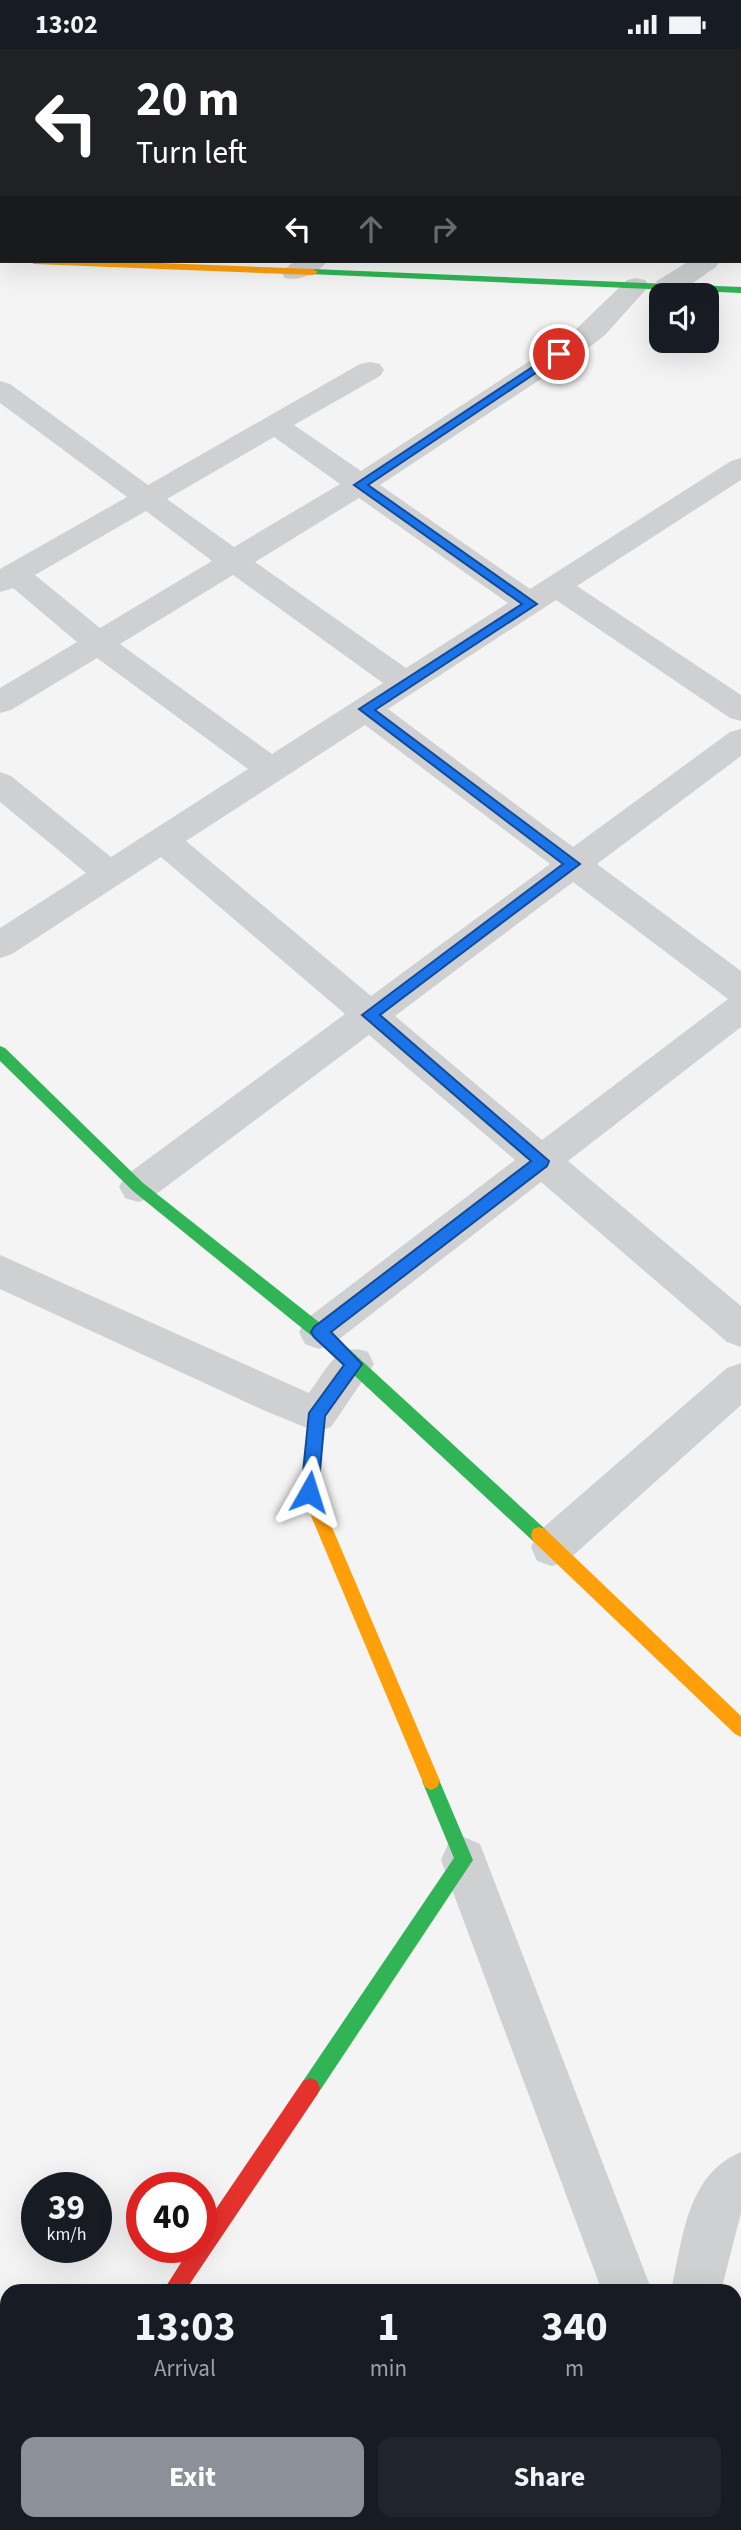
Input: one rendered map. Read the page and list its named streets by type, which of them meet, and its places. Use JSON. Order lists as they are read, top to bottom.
{
  "page": {
    "status": "13:02",
    "turn": ["20 m", "Turn left"],
    "speed": "39 km/h",
    "limit": "40",
    "eta": [
      "13:03",
      "Arrival",
      "1",
      "min",
      "340",
      "m"
    ],
    "buttons": ["Exit", "Share"]
  }
}
